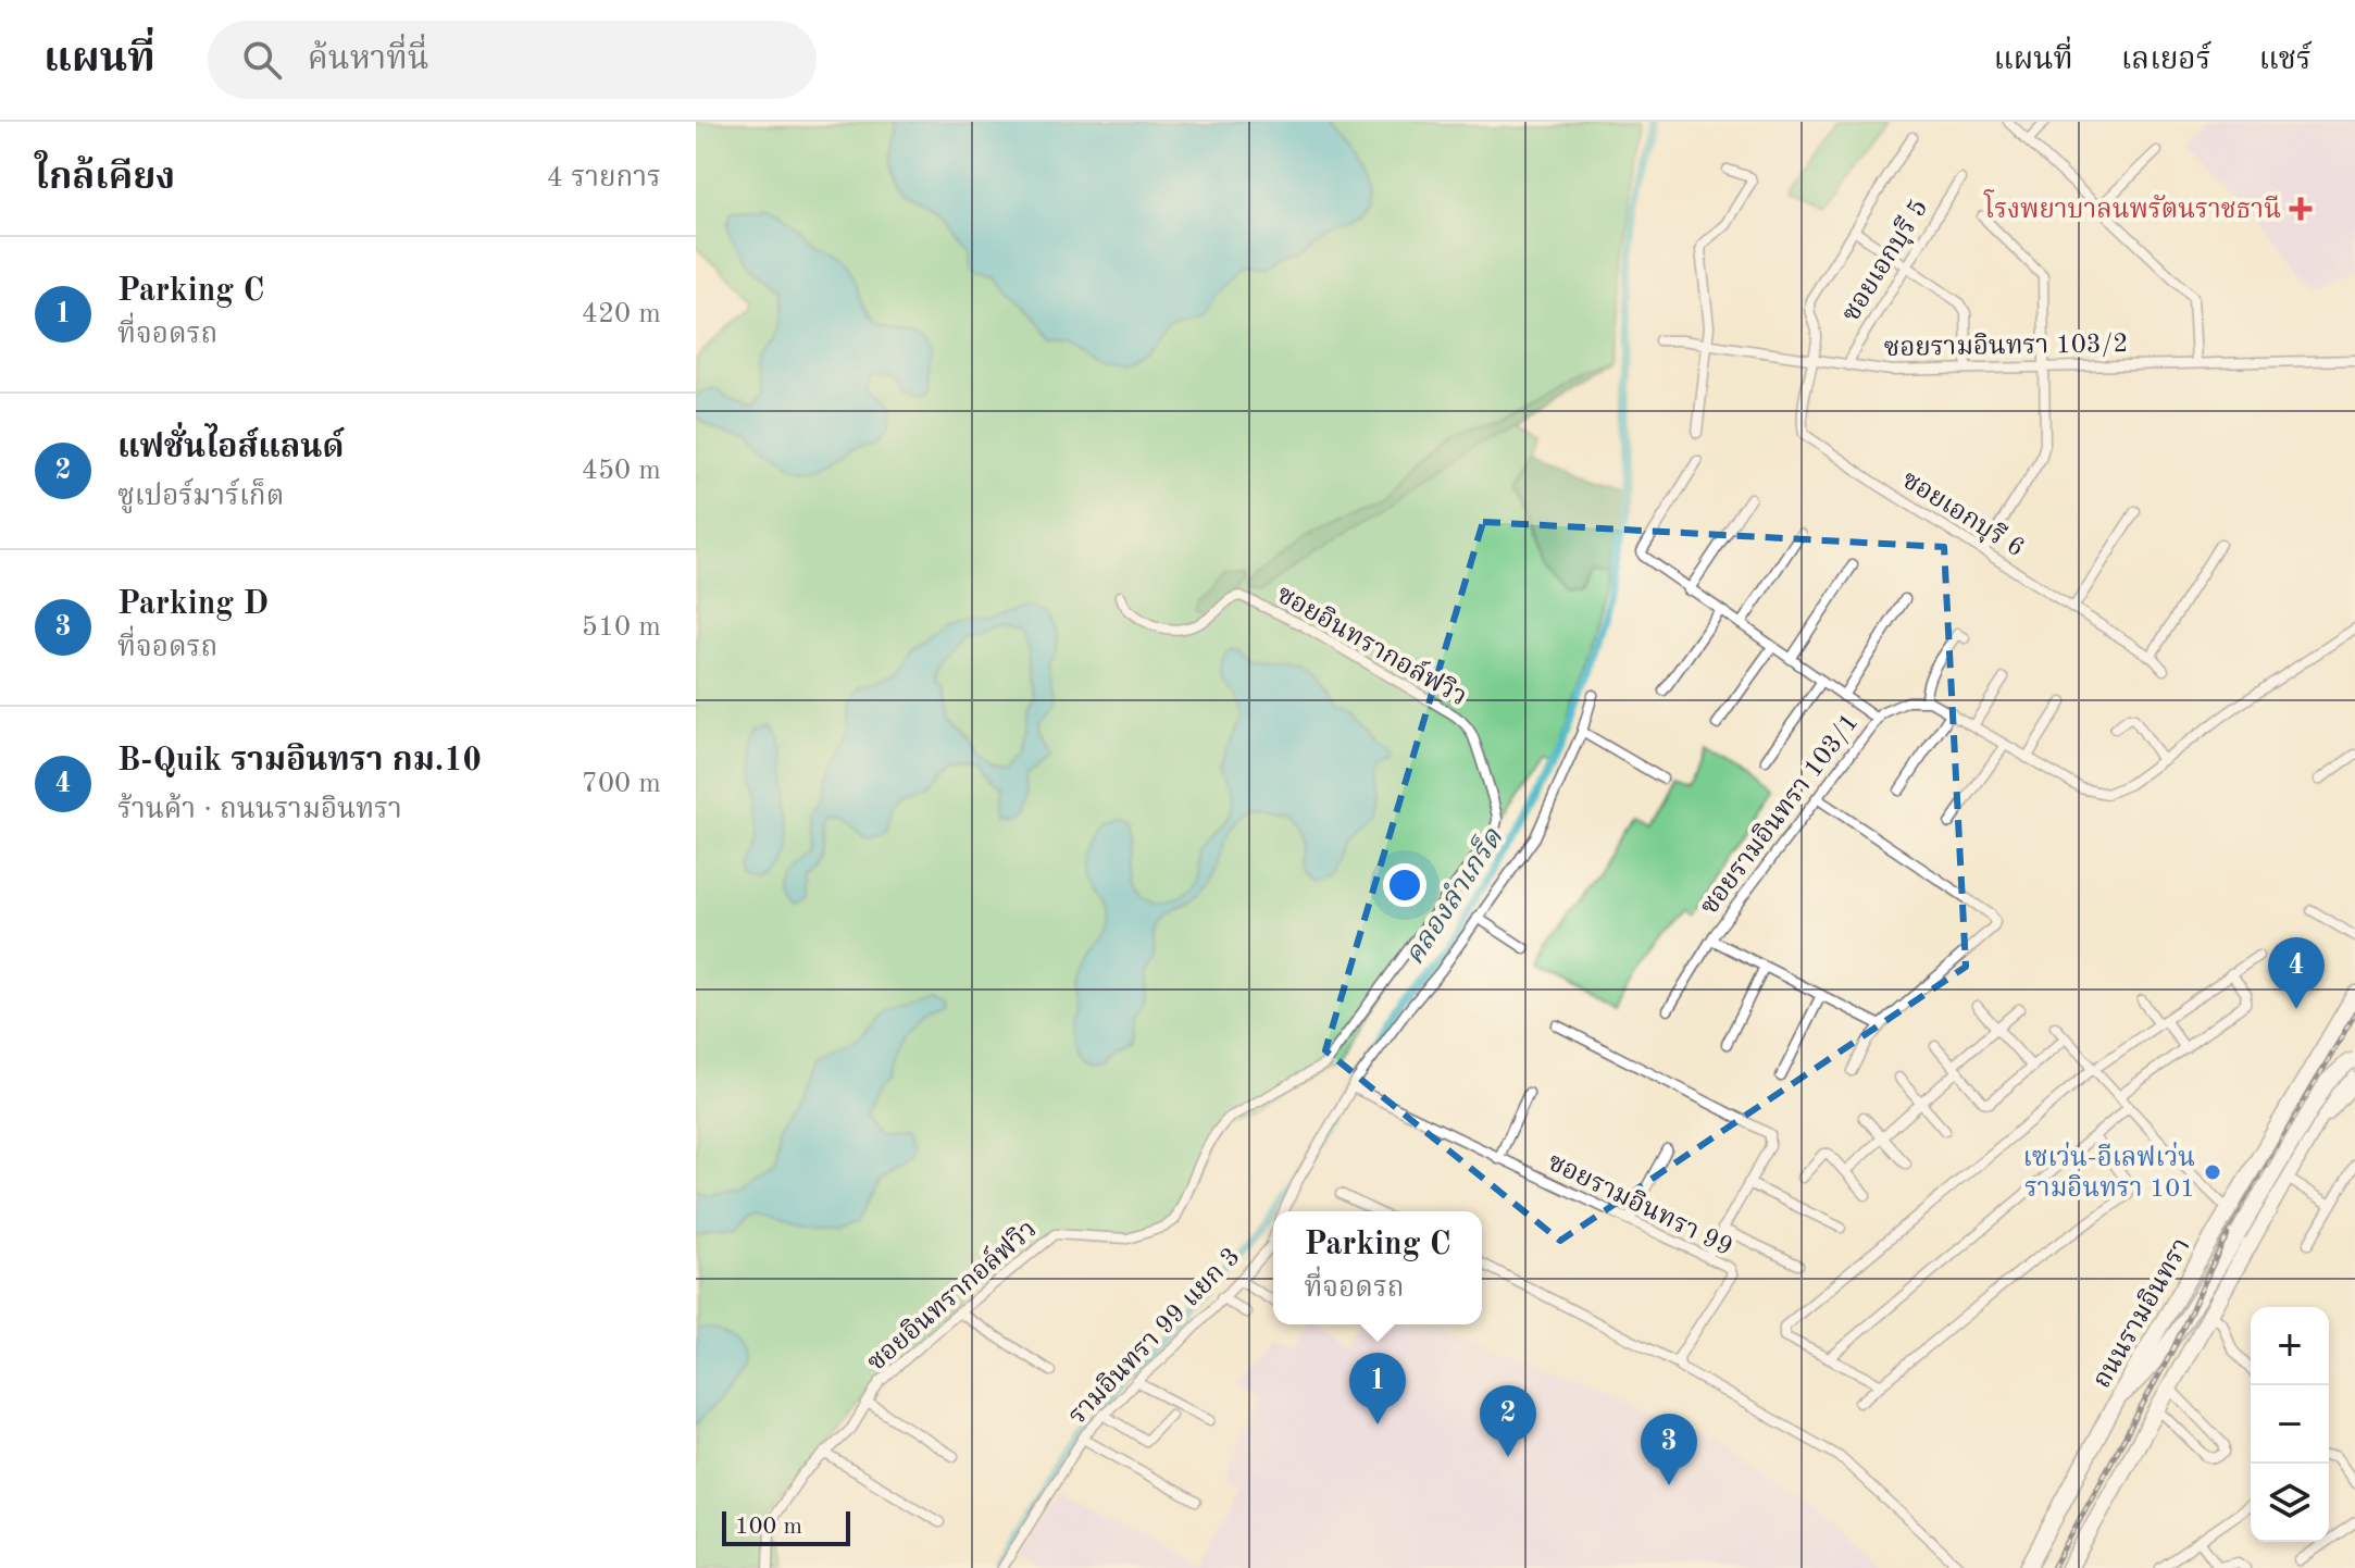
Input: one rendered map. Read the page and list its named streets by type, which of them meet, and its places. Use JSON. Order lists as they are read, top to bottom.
{
  "streets": {
    "main road": ["ถนนรามอินทรา"],
    "street": [
      "ซอยเอกบุรี 5",
      "ซอยรามอินทรา 103/2",
      "ซอยเอกบุรี 6",
      "ซอยอินทรากอล์ฟวิว",
      "ซอยรามอินทรา 103/1",
      "ซอยรามอินทรา 99",
      "รามอินทรา 99 แยก 3"
    ]
  },
  "crossings": [
    ["ซอยเอกบุรี 5", "ซอยรามอินทรา 103/2"],
    ["ซอยรามอินทรา 103/2", "ซอยเอกบุรี 6"],
    ["ซอยรามอินทรา 99", "รามอินทรา 99 แยก 3"]
  ],
  "water": ["คลองลำเกร็ด"],
  "places": {
    "health": ["โรงพยาบาลนพรัตนราชธานี"],
    "other": ["เซเว่น-อีเลฟเว่น รามอินทรา 101"]
  },
  "scale_bar": "100 m",
  "page": {
    "header": "แผนที่",
    "search": "ค้นหาที่นี่",
    "nav": ["แผนที่", "เลเยอร์", "แชร์"],
    "heading": ["ใกล้เคียง", "4 รายการ"],
    "list": [
      {
        "mark": "1",
        "name": "Parking C",
        "note": "ที่จอดรถ",
        "value": "420 m"
      },
      {
        "mark": "2",
        "name": "แฟชั่นไอส์แลนด์",
        "note": "ซูเปอร์มาร์เก็ต",
        "value": "450 m"
      },
      {
        "mark": "3",
        "name": "Parking D",
        "note": "ที่จอดรถ",
        "value": "510 m"
      },
      {
        "mark": "4",
        "name": "B-Quik รามอินทรา กม.10",
        "note": "ร้านค้า · ถนนรามอินทรา",
        "value": "700 m"
      }
    ],
    "pins": [
      "4",
      "1",
      "2",
      "3"
    ],
    "popup": ["Parking C", "ที่จอดรถ"],
    "map_buttons": ["+", "−"],
    "scale": "100 m"
  }
}
